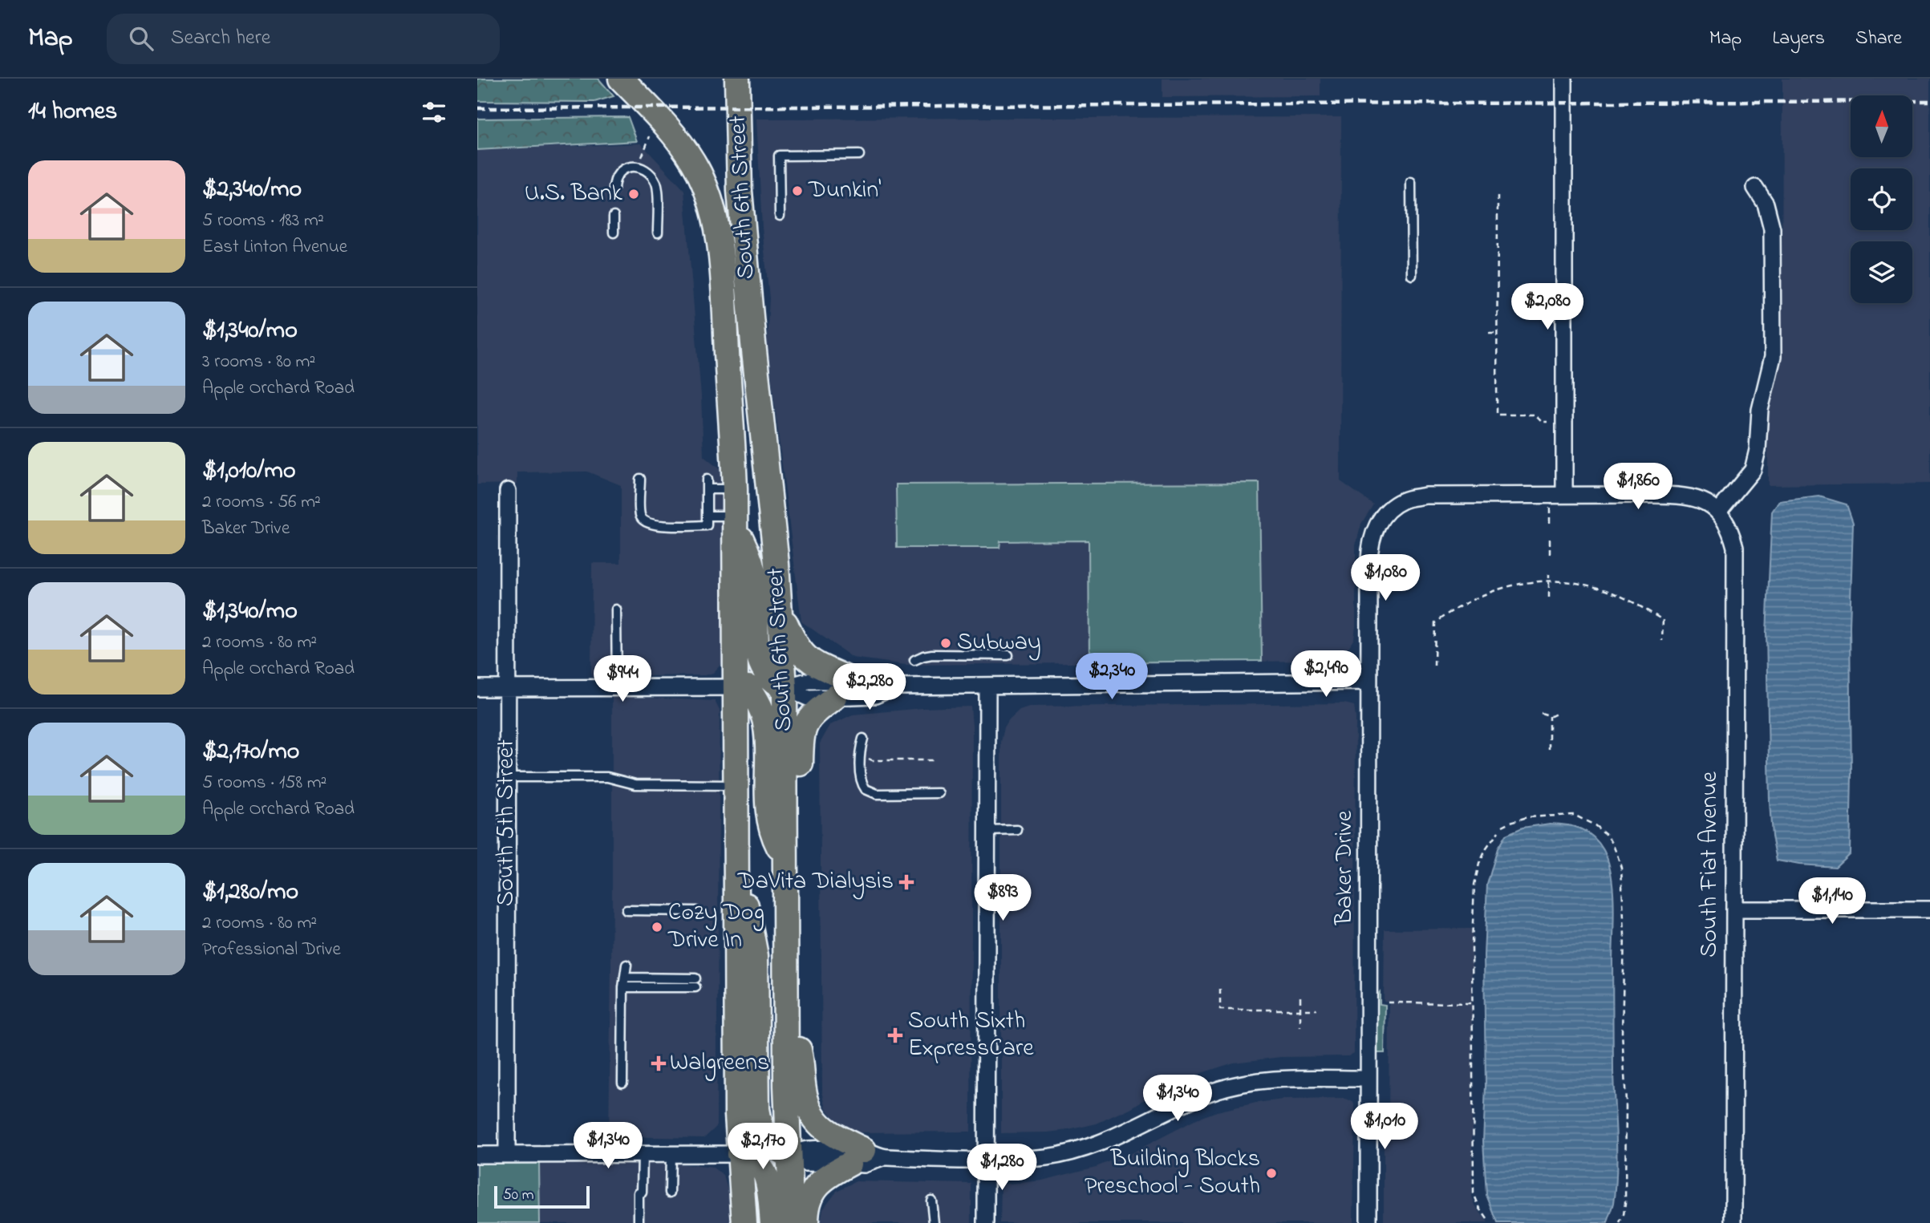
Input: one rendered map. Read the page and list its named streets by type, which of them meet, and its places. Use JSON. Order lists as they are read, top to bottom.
{
  "streets": {
    "main road": ["South 6th Street"],
    "street": ["South 5th Street", "South Fiat Avenue", "Baker Drive"]
  },
  "places": {
    "other": [
      "Dunkin'",
      "U.S. Bank",
      "Subway",
      "Cozy Dog Drive In",
      "Building Blocks Preschool - South"
    ],
    "health": ["DaVita Dialysis", "South Sixth ExpressCare", "Walgreens"]
  },
  "scale_bar": "50 m",
  "north": "top",
  "page": {
    "header": "Map",
    "search": "Search here",
    "nav": ["Map", "Layers", "Share"],
    "heading": "14 homes",
    "list": [
      {
        "name": "$2,340/mo",
        "note": "5 rooms · 183 m² · East Linton Avenue"
      },
      {
        "name": "$1,340/mo",
        "note": "3 rooms · 80 m² · Apple Orchard Road"
      },
      {
        "name": "$1,010/mo",
        "note": "2 rooms · 56 m² · Baker Drive"
      },
      {
        "name": "$1,340/mo",
        "note": "2 rooms · 80 m² · Apple Orchard Road"
      },
      {
        "name": "$2,170/mo",
        "note": "5 rooms · 158 m² · Apple Orchard Road"
      },
      {
        "name": "$1,280/mo",
        "note": "2 rooms · 80 m² · Professional Drive"
      }
    ],
    "price": [
      "$2,080",
      "$1,860",
      "$1,080",
      "$2,490",
      "$2,340",
      "$944",
      "$2,280",
      "$893",
      "$1,140",
      "$1,340",
      "$1,010",
      "$1,340",
      "$2,170",
      "$1,280"
    ],
    "scale": "50 m"
  }
}
